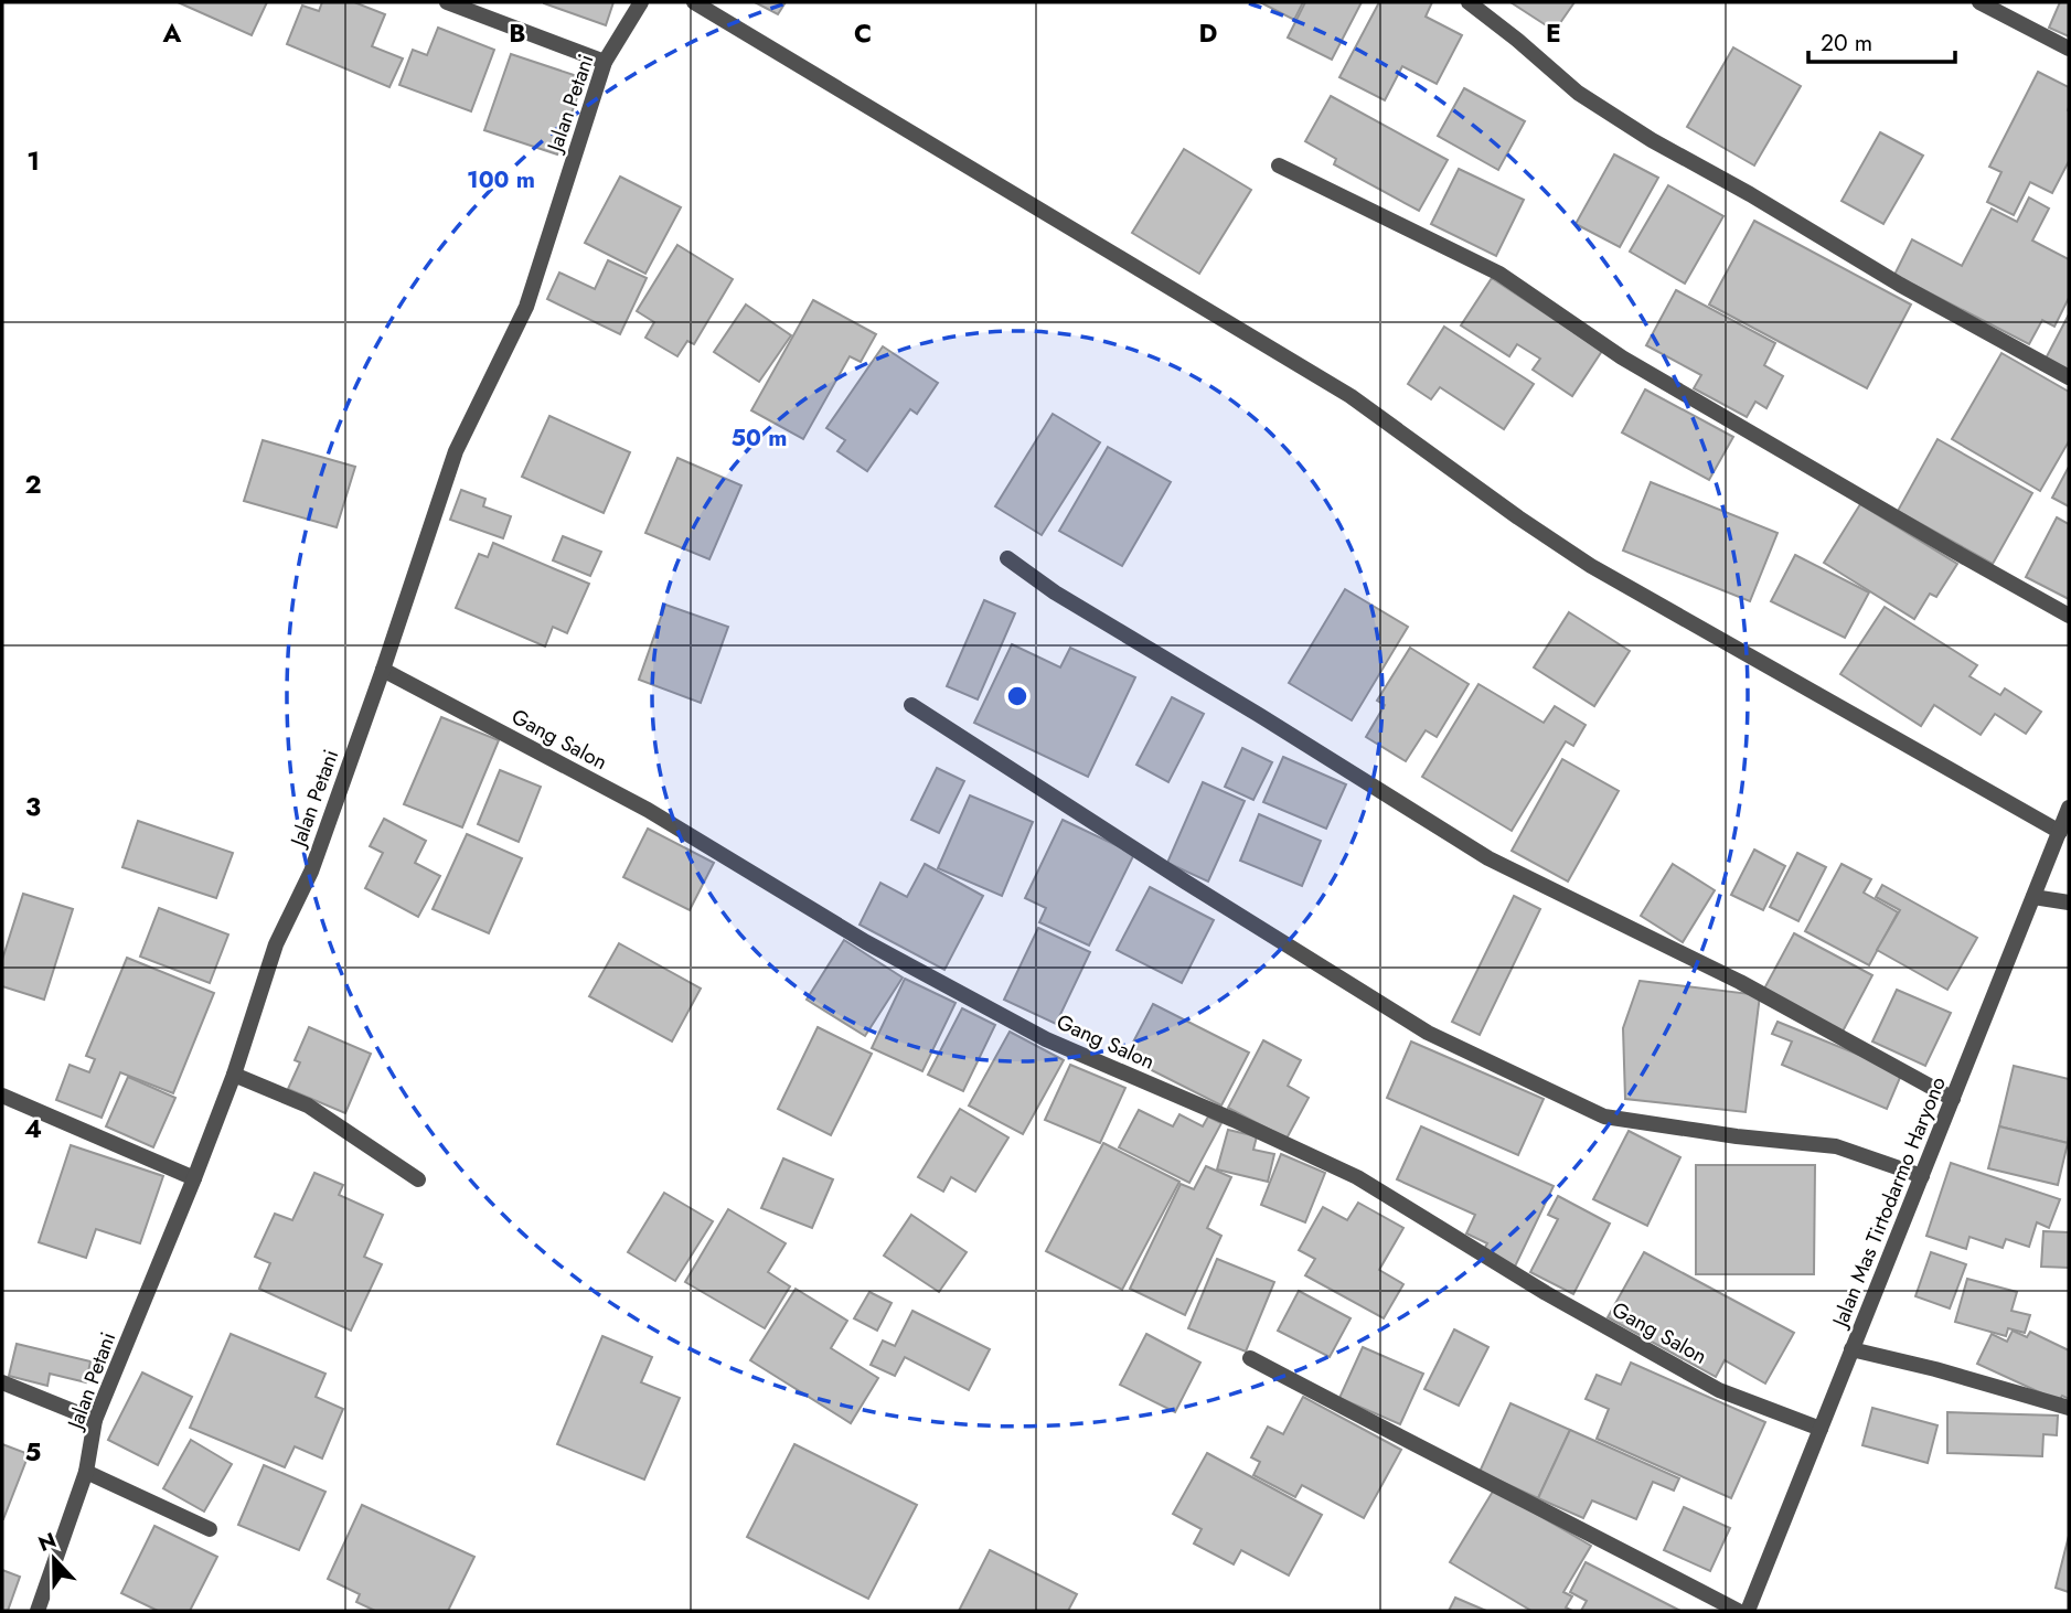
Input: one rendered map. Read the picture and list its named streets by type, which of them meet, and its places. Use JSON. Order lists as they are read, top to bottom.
{
  "streets": {
    "street": ["Jalan Petani", "Gang Salon", "Jalan Mas Tirtodarmo Haryono"]
  },
  "crossings": [
    ["Jalan Petani", "Gang Salon"],
    ["Gang Salon", "Jalan Mas Tirtodarmo Haryono"]
  ],
  "scale_bar": "20 m",
  "north": "top",
  "grid": {
    "columns": [
      "A",
      "B",
      "C",
      "D",
      "E"
    ],
    "rows": [
      "1",
      "2",
      "3",
      "4",
      "5"
    ]
  },
  "rings": ["100 m", "50 m"]
}
